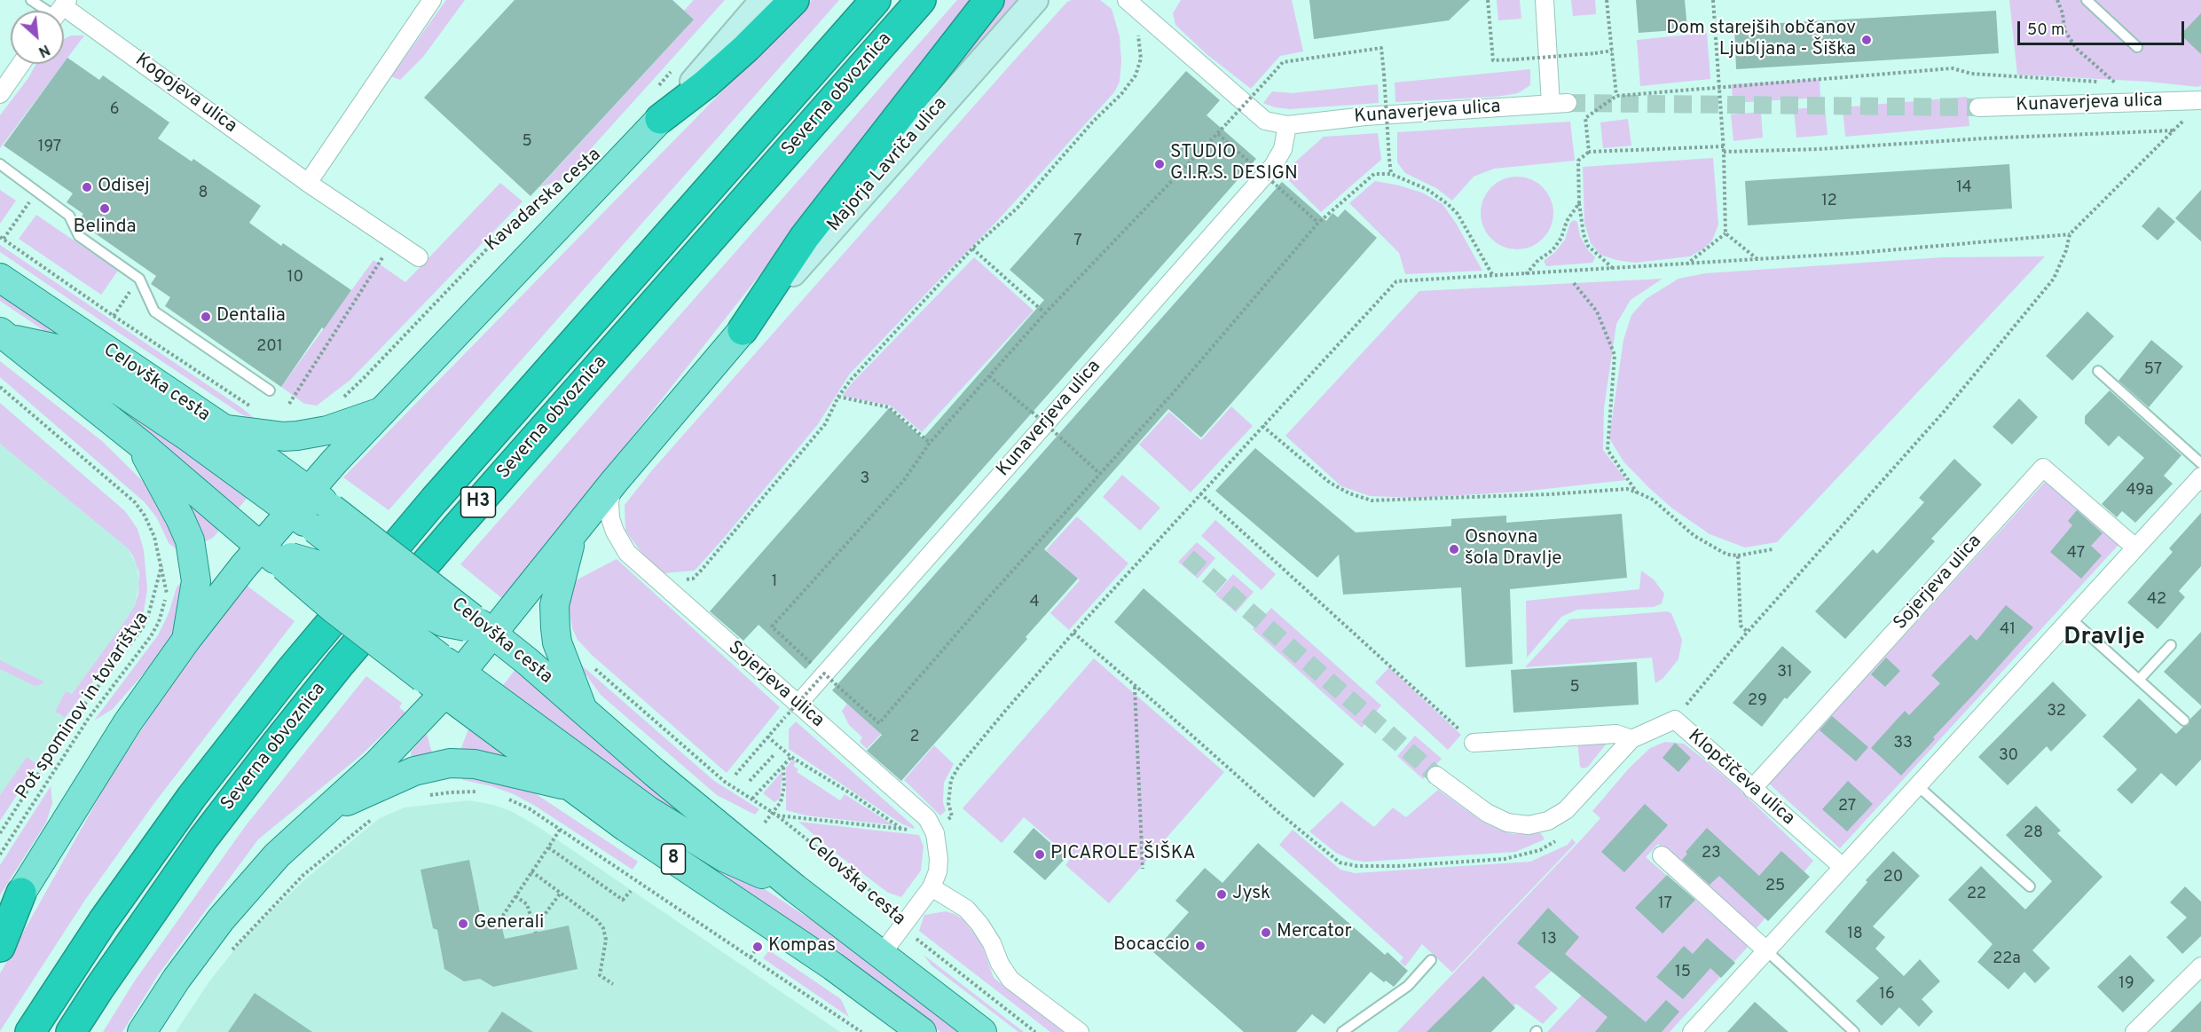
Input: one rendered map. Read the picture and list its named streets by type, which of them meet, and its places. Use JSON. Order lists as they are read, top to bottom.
{
  "streets": {
    "highway": ["Severna obvoznica", "H3"],
    "main road": ["Celovška cesta", "8"],
    "street": [
      "Kogojeva ulica",
      "Kunaverjeva ulica",
      "Majorja Lavriča ulica",
      "Sojerjeva ulica",
      "Klopčičeva ulica"
    ],
    "path": ["Kavadarska cesta", "Pot spominov in tovarištva"]
  },
  "crossings": [
    ["Kunaverjeva ulica", "Sojerjeva ulica"],
    ["Celovška cesta", "Sojerjeva ulica"],
    ["Sojerjeva ulica", "Klopčičeva ulica"]
  ],
  "districts": ["Dravlje"],
  "places": [
    "Dom starejših občanov Ljubljana - Šiška",
    "STUDIO G.I.R.S. DESIGN",
    "Odisej",
    "Belinda",
    "Dentalia",
    "Osnovna šola Dravlje",
    "PICAROLE ŠIŠKA",
    "Jysk",
    "Generali",
    "Mercator",
    "Bocaccio",
    "Kompas"
  ],
  "house_numbers": [
    "6",
    "5",
    "197",
    "14",
    "8",
    "12",
    "7",
    "10",
    "201",
    "57",
    "3",
    "49a",
    "47",
    "1",
    "42",
    "4",
    "41",
    "31",
    "5",
    "29",
    "32",
    "2",
    "33",
    "30",
    "27",
    "28",
    "23",
    "20",
    "25",
    "22",
    "17",
    "18",
    "13",
    "22a",
    "15",
    "19",
    "16"
  ],
  "scale_bar": "50 m",
  "north": "bottom right"
}
